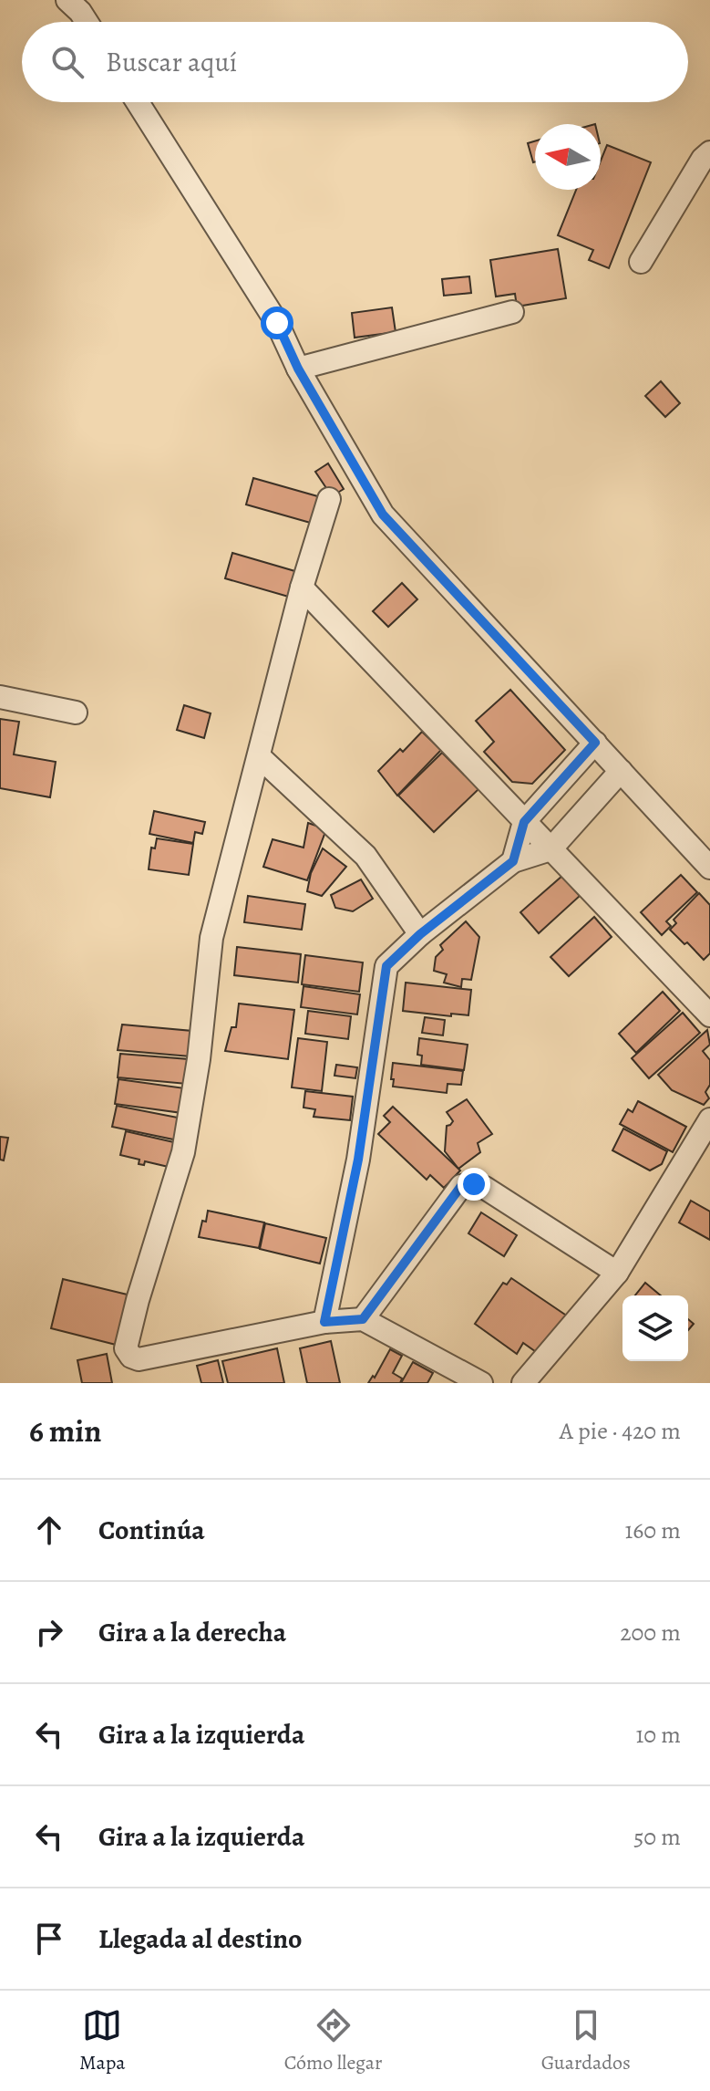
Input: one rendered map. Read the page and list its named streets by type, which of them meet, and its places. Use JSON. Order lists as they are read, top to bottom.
{
  "north": "left",
  "page": {
    "search": "Buscar aquí",
    "heading": ["6 min", "A pie · 420 m"],
    "list": [
      ["Continúa", "160 m"],
      ["Gira a la derecha", "200 m"],
      ["Gira a la izquierda", "10 m"],
      ["Gira a la izquierda", "50 m"],
      "Llegada al destino"
    ],
    "nav": ["Mapa", "Cómo llegar", "Guardados"]
  }
}
